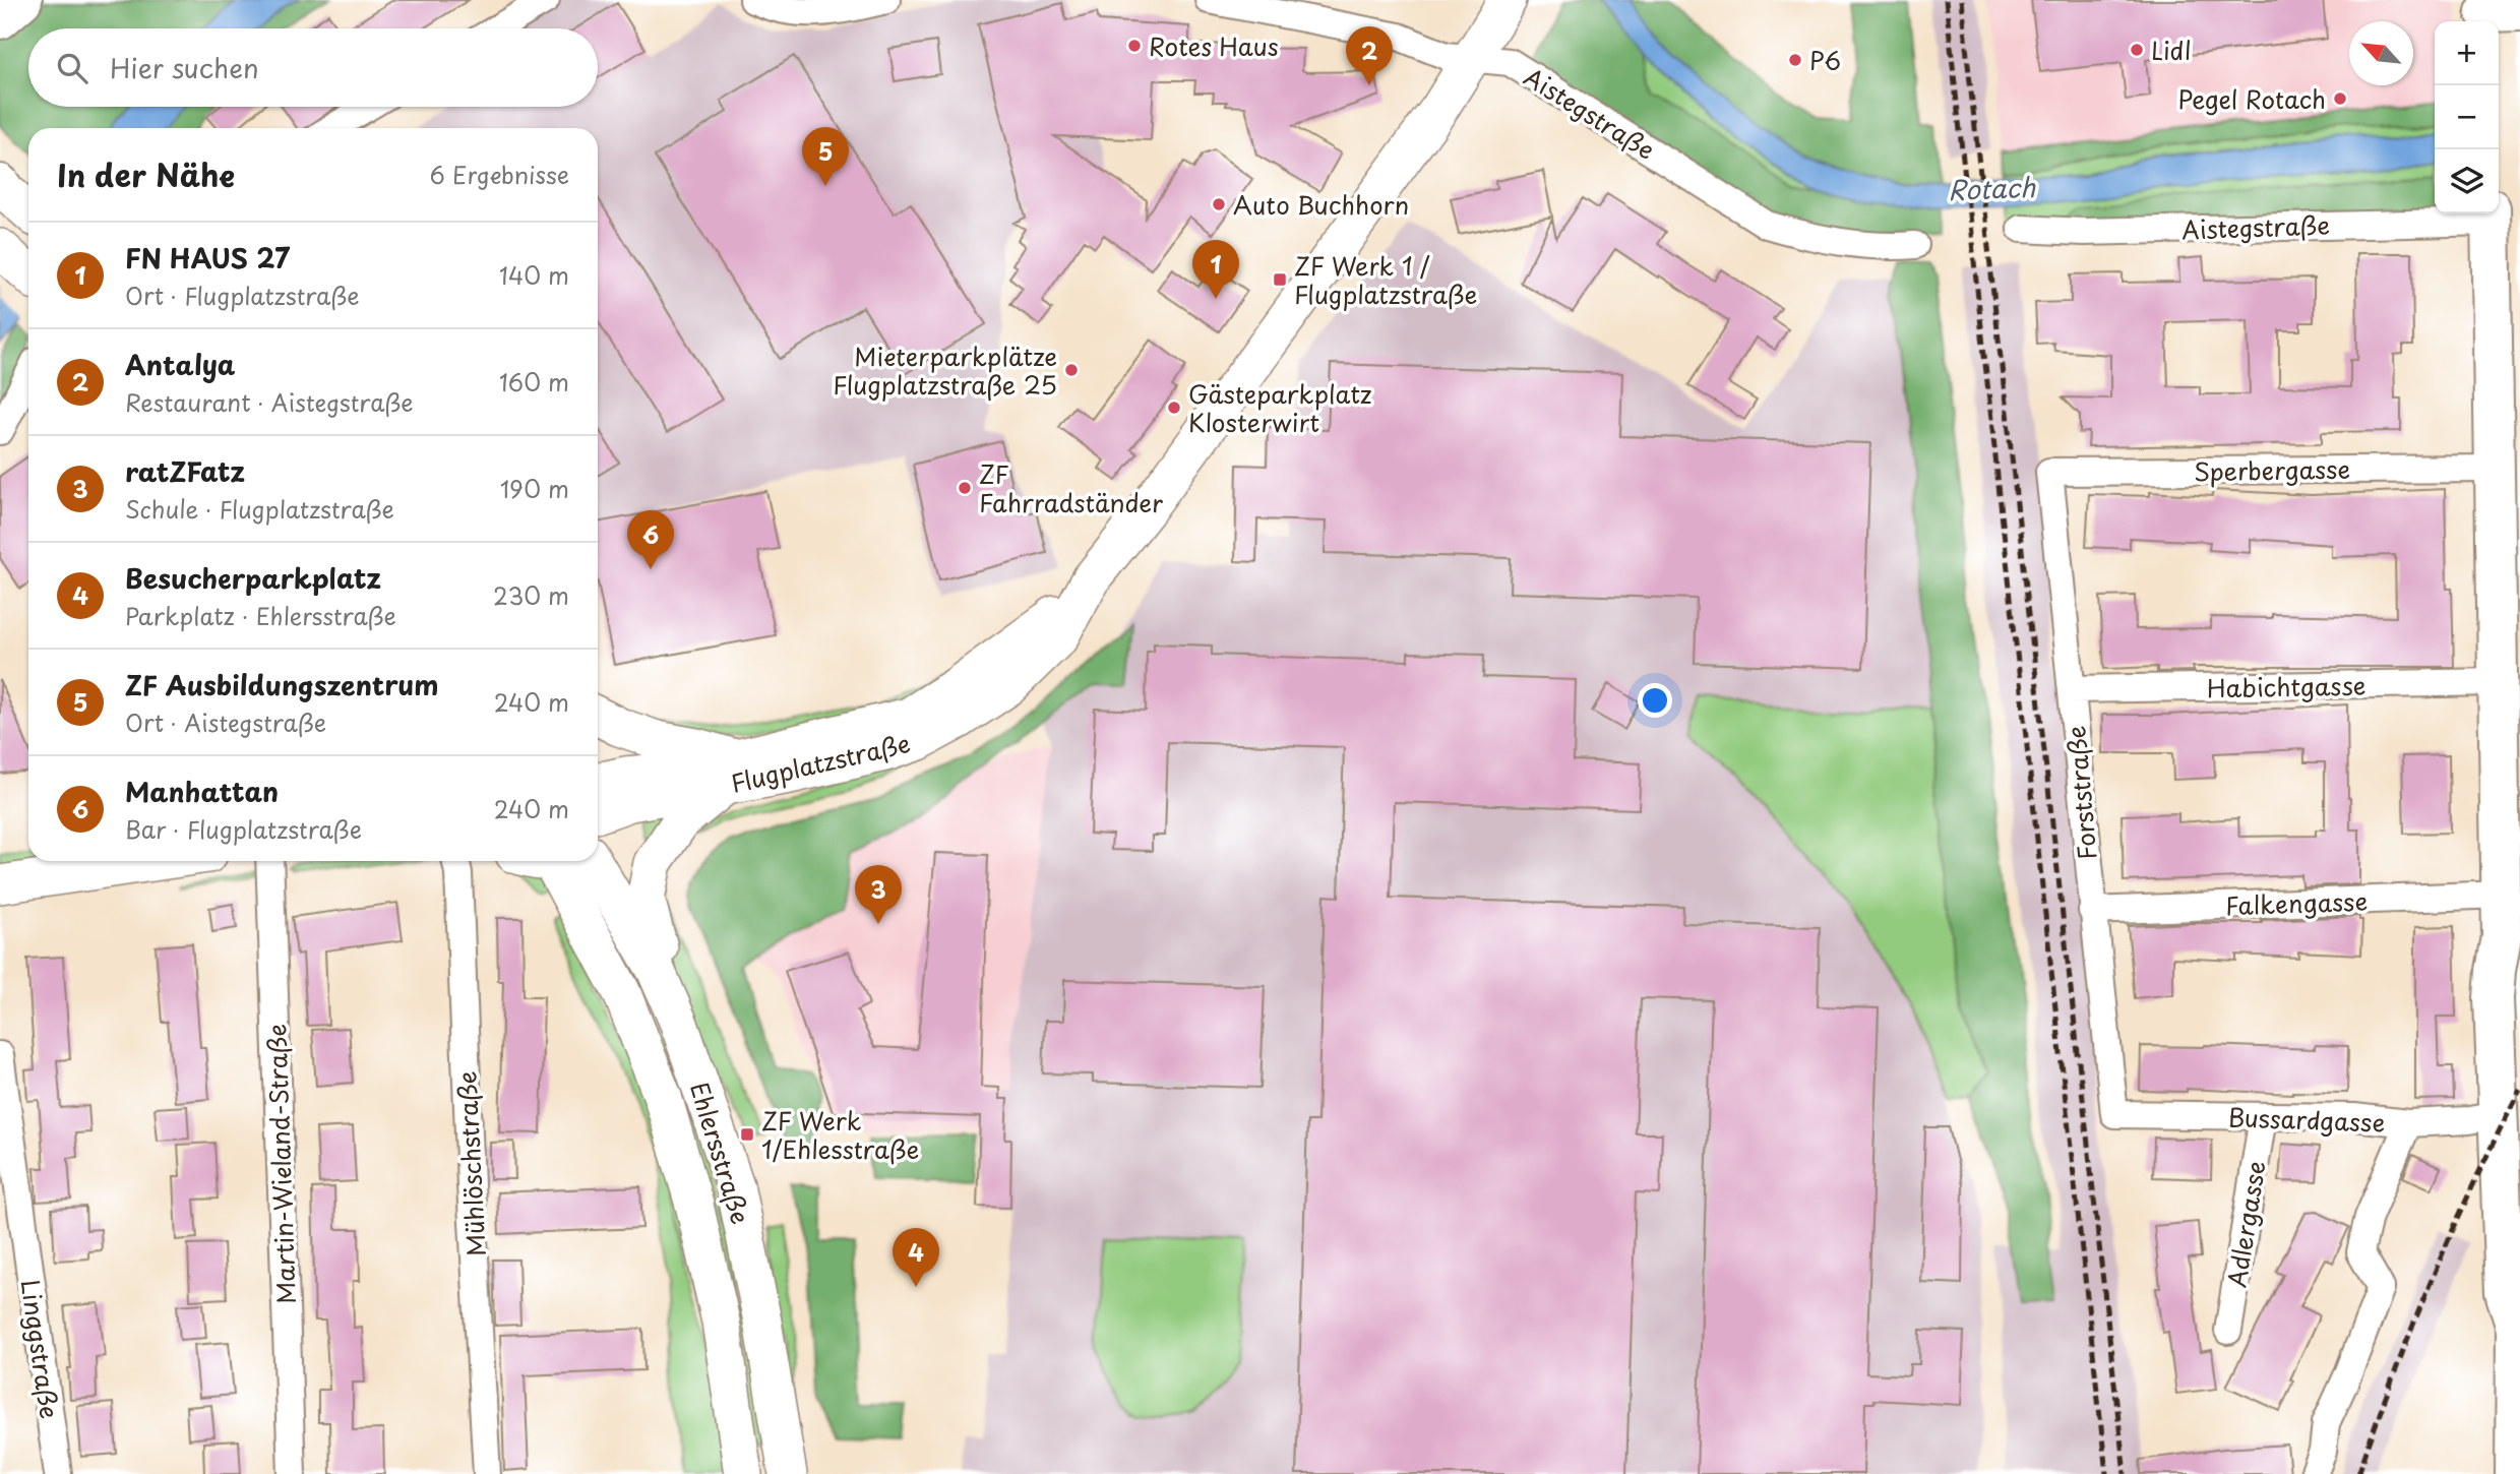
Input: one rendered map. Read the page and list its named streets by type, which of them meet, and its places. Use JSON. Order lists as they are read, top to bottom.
{
  "streets": {
    "street": [
      "Aistegstraße",
      "Sperbergasse",
      "Habichtgasse",
      "Flugplatzstraße",
      "Forststraße",
      "Falkengasse",
      "Bussardgasse",
      "Ehlersstraße",
      "Martin-Wieland-Straße",
      "Mühlöschstraße",
      "Adlergasse",
      "Linggstraße"
    ]
  },
  "crossings": [
    ["Aistegstraße", "Flugplatzstraße"],
    ["Sperbergasse", "Forststraße"],
    ["Habichtgasse", "Forststraße"],
    ["Forststraße", "Falkengasse"],
    ["Forststraße", "Bussardgasse"],
    ["Bussardgasse", "Adlergasse"]
  ],
  "water": ["Rotach"],
  "places": {
    "other": [
      "Rotes Haus",
      "Lidl",
      "P6",
      "Pegel Rotach",
      "Auto Buchhorn",
      "Mieterparkplätze Flugplatzstraße 25",
      "Gästeparkplatz Klosterwirt",
      "ZF Fahrradständer"
    ],
    "transit": ["ZF Werk 1 / Flugplatzstraße", "ZF Werk 1/Ehlesstraße"]
  },
  "north": "top left",
  "page": {
    "map_buttons": ["+", "−"],
    "pins": [
      "2",
      "5",
      "1",
      "6",
      "3",
      "4"
    ],
    "search": "Hier suchen",
    "heading": ["In der Nähe", "6 Ergebnisse"],
    "list": [
      {
        "mark": "1",
        "name": "FN HAUS 27",
        "note": "Ort · Flugplatzstraße",
        "value": "140 m"
      },
      {
        "mark": "2",
        "name": "Antalya",
        "note": "Restaurant · Aistegstraße",
        "value": "160 m"
      },
      {
        "mark": "3",
        "name": "ratZFatz",
        "note": "Schule · Flugplatzstraße",
        "value": "190 m"
      },
      {
        "mark": "4",
        "name": "Besucherparkplatz",
        "note": "Parkplatz · Ehlersstraße",
        "value": "230 m"
      },
      {
        "mark": "5",
        "name": "ZF Ausbildungszentrum",
        "note": "Ort · Aistegstraße",
        "value": "240 m"
      },
      {
        "mark": "6",
        "name": "Manhattan",
        "note": "Bar · Flugplatzstraße",
        "value": "240 m"
      }
    ]
  }
}
